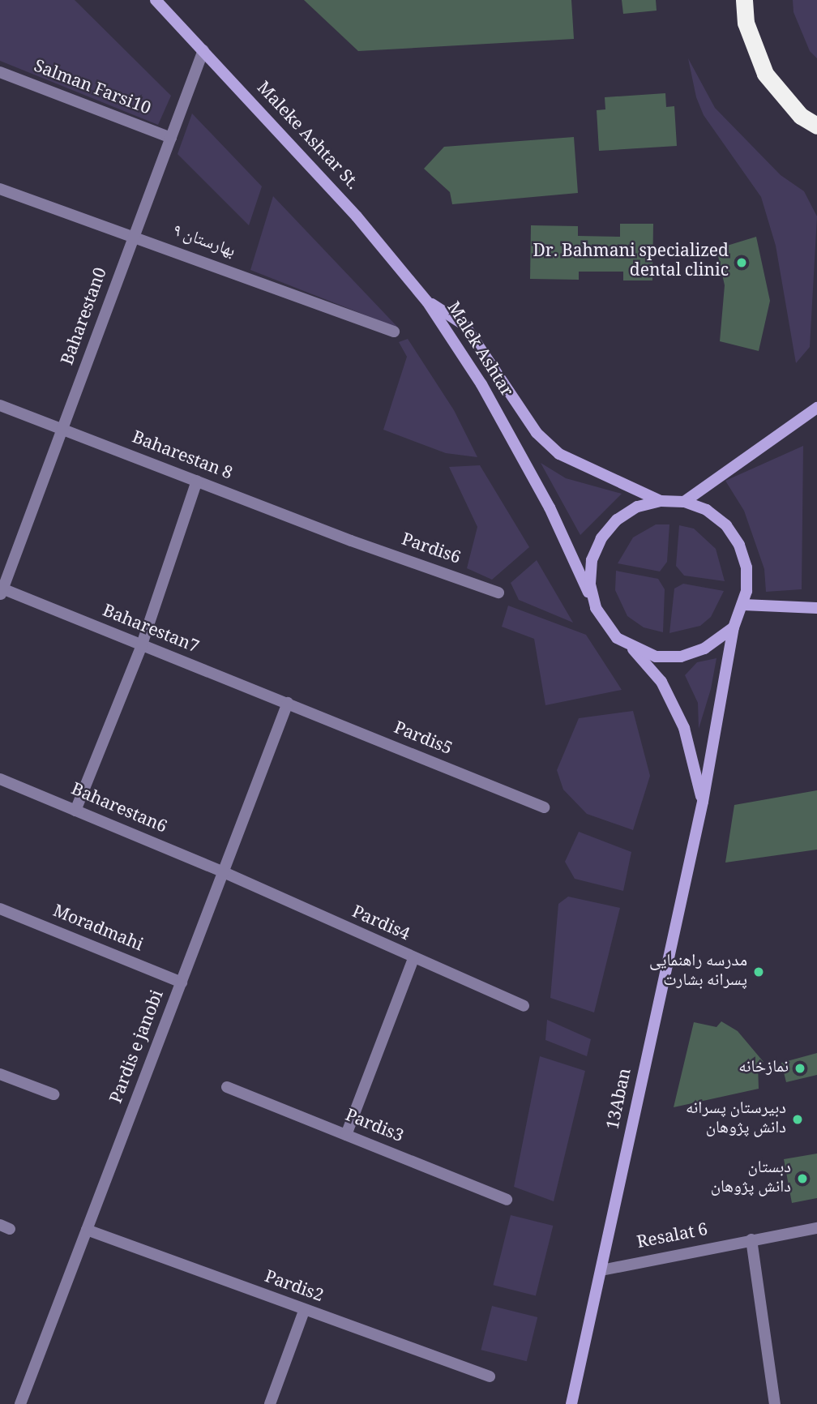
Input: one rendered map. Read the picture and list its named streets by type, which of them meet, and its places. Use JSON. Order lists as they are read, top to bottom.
{
  "streets": {
    "main road": ["Maleke Ashtar St.", "Malek Ashtar", "13Aban"],
    "street": [
      "Salman Farsi10",
      "بهارستان ۹",
      "Baharestan0",
      "Baharestan 8",
      "Pardis6",
      "Baharestan7",
      "Pardis5",
      "Baharestan6",
      "Pardis4",
      "Moradmahi",
      "Pardis e janobi",
      "Pardis3",
      "Resalat 6",
      "Pardis2"
    ]
  },
  "crossings": [
    ["Salman Farsi10", "Baharestan0"],
    ["Maleke Ashtar St.", "Baharestan0"],
    ["Maleke Ashtar St.", "Malek Ashtar"],
    ["بهارستان ۹", "Baharestan0"],
    ["Baharestan0", "Baharestan 8"],
    ["Baharestan0", "Baharestan7"],
    ["Malek Ashtar", "13Aban"],
    ["Baharestan 8", "Pardis6"],
    ["Baharestan7", "Pardis5"],
    ["Baharestan7", "Pardis e janobi"],
    ["Pardis5", "Pardis e janobi"],
    ["Baharestan6", "Pardis4"],
    ["Baharestan6", "Pardis e janobi"],
    ["Pardis4", "Pardis e janobi"],
    ["Moradmahi", "Pardis e janobi"],
    ["Pardis e janobi", "Pardis2"],
    ["13Aban", "Resalat 6"]
  ],
  "places": [
    "Dr. Bahmani specialized dental clinic",
    "مدرسه راهنمایی پسرانه بشارت",
    "نمازخانه",
    "دبیرستان پسرانه دانش پژوهان",
    "دبستان دانش پژوهان"
  ]
}
